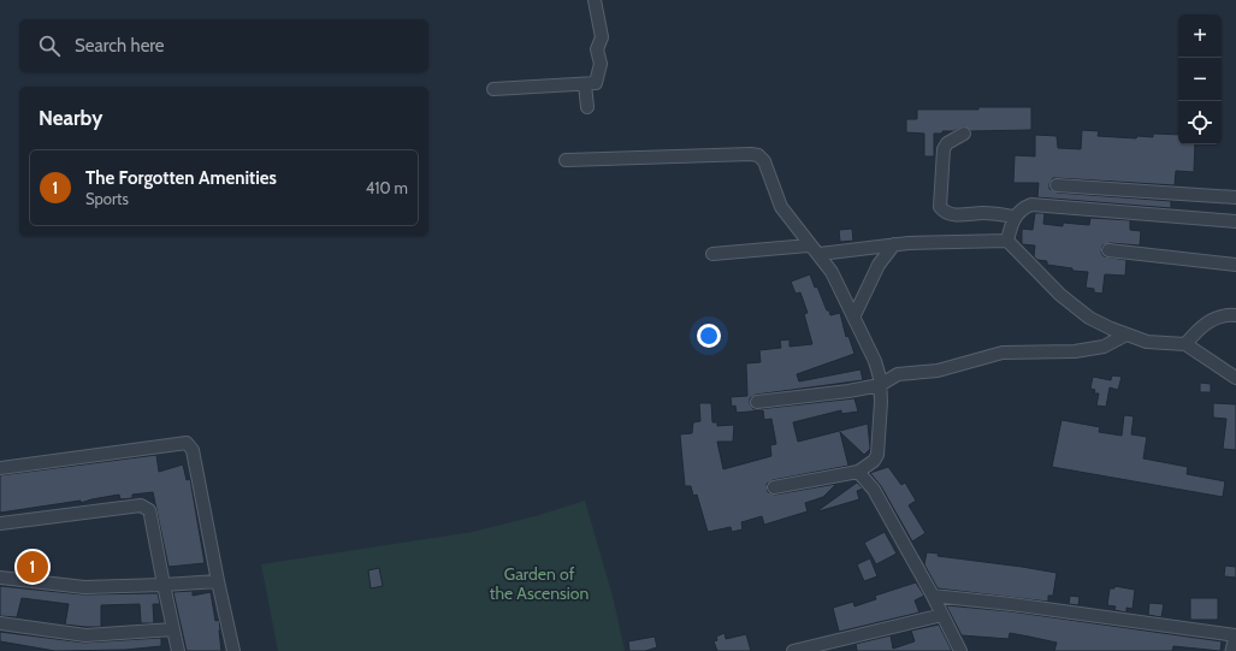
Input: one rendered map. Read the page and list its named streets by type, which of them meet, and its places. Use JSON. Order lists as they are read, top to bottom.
{
  "parks": ["Garden of the Ascension"],
  "page": {
    "map_buttons": ["+", "−"],
    "search": "Search here",
    "heading": "Nearby",
    "list": [
      {
        "mark": "1",
        "name": "The Forgotten Amenities",
        "note": "Sports",
        "value": "410 m"
      }
    ],
    "pins": "1"
  }
}
